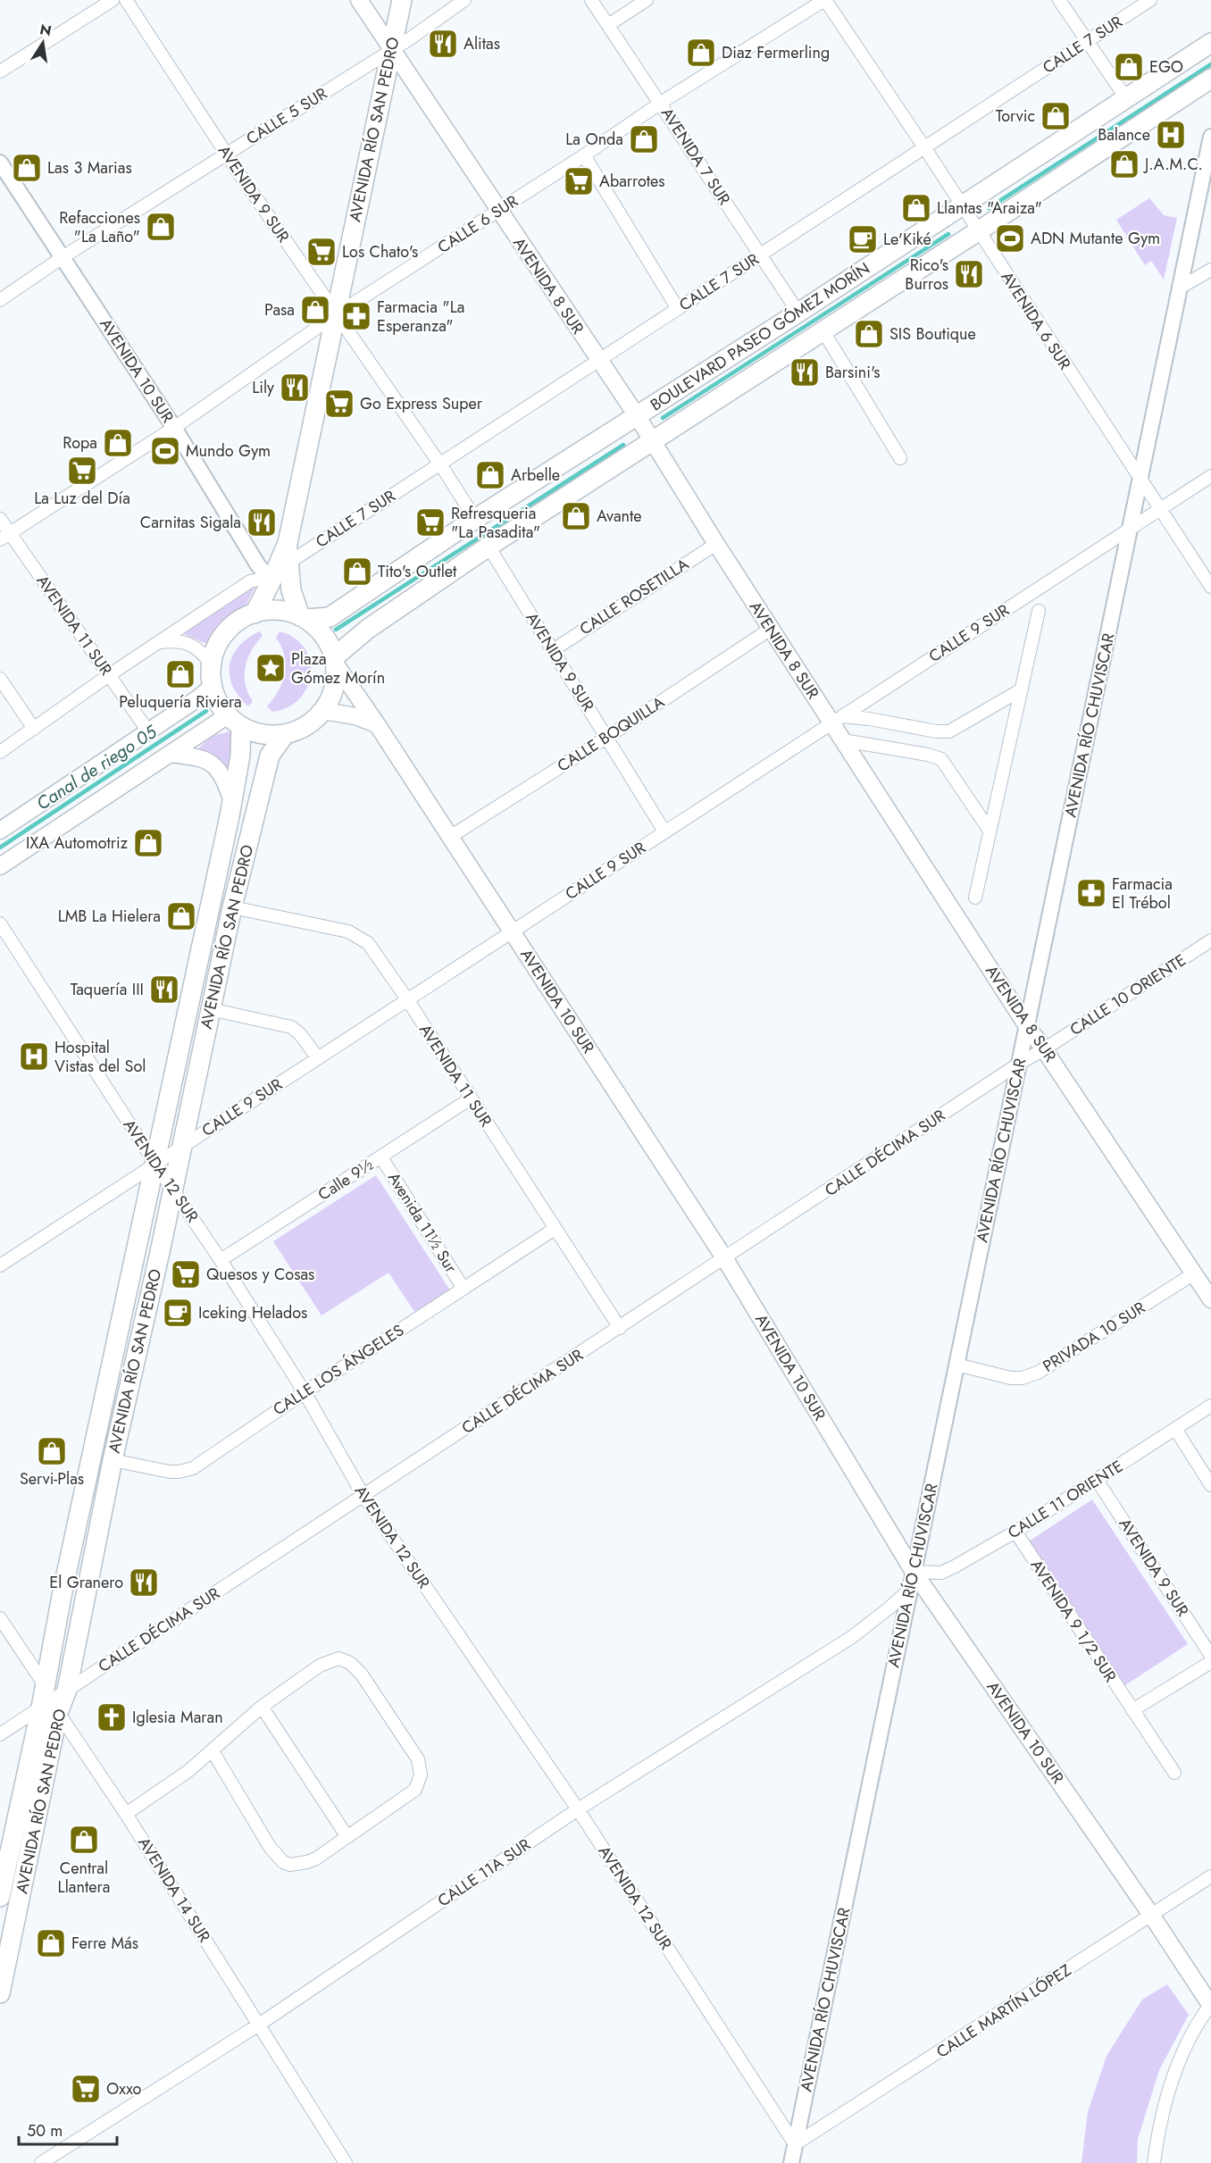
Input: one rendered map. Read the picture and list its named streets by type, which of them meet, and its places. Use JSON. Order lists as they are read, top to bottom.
{
  "streets": {
    "main road": [
      "AVENIDA RÍO SAN PEDRO",
      "AVENIDA 8 SUR",
      "BOULEVARD PASEO GÓMEZ MORÍN",
      "AVENIDA 10 SUR"
    ],
    "street": [
      "CALLE 7 SUR",
      "CALLE 5 SUR",
      "AVENIDA 7 SUR",
      "AVENIDA 9 SUR",
      "CALLE 6 SUR",
      "AVENIDA 6 SUR",
      "CALLE ROSETILLA",
      "AVENIDA 11 SUR",
      "CALLE 9 SUR",
      "AVENIDA RÍO CHUVISCAR",
      "CALLE BOQUILLA",
      "CALLE 10 ORIENTE",
      "CALLE DÉCIMA SUR",
      "AVENIDA 12 SUR",
      "Calle 9½",
      "Avenida 11½ Sur",
      "PRIVADA 10 SUR",
      "CALLE LOS ÁNGELES",
      "CALLE 11 ORIENTE",
      "AVENIDA 9 1/2 SUR",
      "CALLE 11A SUR",
      "AVENIDA 14 SUR",
      "CALLE MARTÍN LÓPEZ"
    ]
  },
  "crossings": [
    ["CALLE 7 SUR", "AVENIDA RÍO SAN PEDRO"],
    ["CALLE 7 SUR", "AVENIDA 7 SUR"],
    ["CALLE 7 SUR", "AVENIDA 9 SUR"],
    ["CALLE 7 SUR", "AVENIDA 8 SUR"],
    ["CALLE 7 SUR", "AVENIDA 6 SUR"],
    ["CALLE 5 SUR", "AVENIDA RÍO SAN PEDRO"],
    ["CALLE 5 SUR", "AVENIDA 9 SUR"],
    ["CALLE 5 SUR", "AVENIDA 8 SUR"],
    ["CALLE 5 SUR", "AVENIDA 10 SUR"],
    ["AVENIDA RÍO SAN PEDRO", "AVENIDA 9 SUR"],
    ["AVENIDA RÍO SAN PEDRO", "CALLE 6 SUR"],
    ["AVENIDA RÍO SAN PEDRO", "AVENIDA 8 SUR"],
    ["AVENIDA RÍO SAN PEDRO", "BOULEVARD PASEO GÓMEZ MORÍN"],
    ["AVENIDA RÍO SAN PEDRO", "AVENIDA 10 SUR"],
    ["AVENIDA RÍO SAN PEDRO", "AVENIDA 11 SUR"],
    ["AVENIDA RÍO SAN PEDRO", "CALLE 9 SUR"],
    ["AVENIDA RÍO SAN PEDRO", "CALLE DÉCIMA SUR"],
    ["AVENIDA RÍO SAN PEDRO", "AVENIDA 12 SUR"],
    ["AVENIDA RÍO SAN PEDRO", "CALLE LOS ÁNGELES"],
    ["AVENIDA RÍO SAN PEDRO", "AVENIDA 14 SUR"],
    ["AVENIDA 7 SUR", "CALLE 6 SUR"],
    ["AVENIDA 7 SUR", "BOULEVARD PASEO GÓMEZ MORÍN"],
    ["AVENIDA 9 SUR", "CALLE 6 SUR"],
    ["AVENIDA 9 SUR", "BOULEVARD PASEO GÓMEZ MORÍN"],
    ["AVENIDA 9 SUR", "CALLE ROSETILLA"],
    ["AVENIDA 9 SUR", "CALLE 9 SUR"],
    ["AVENIDA 9 SUR", "CALLE BOQUILLA"],
    ["AVENIDA 9 SUR", "CALLE 11 ORIENTE"],
    ["CALLE 6 SUR", "AVENIDA 8 SUR"],
    ["CALLE 6 SUR", "AVENIDA 6 SUR"],
    ["CALLE 6 SUR", "AVENIDA 10 SUR"],
    ["CALLE 6 SUR", "AVENIDA 11 SUR"],
    ["AVENIDA 8 SUR", "BOULEVARD PASEO GÓMEZ MORÍN"],
    ["AVENIDA 8 SUR", "CALLE ROSETILLA"],
    ["AVENIDA 8 SUR", "CALLE 9 SUR"],
    ["AVENIDA 8 SUR", "AVENIDA RÍO CHUVISCAR"],
    ["AVENIDA 8 SUR", "CALLE BOQUILLA"],
    ["AVENIDA 8 SUR", "CALLE 10 ORIENTE"],
    ["AVENIDA 8 SUR", "CALLE DÉCIMA SUR"],
    ["AVENIDA 8 SUR", "PRIVADA 10 SUR"],
    ["AVENIDA 6 SUR", "BOULEVARD PASEO GÓMEZ MORÍN"],
    ["AVENIDA 6 SUR", "CALLE 9 SUR"],
    ["AVENIDA 6 SUR", "AVENIDA RÍO CHUVISCAR"],
    ["BOULEVARD PASEO GÓMEZ MORÍN", "AVENIDA 10 SUR"],
    ["AVENIDA 10 SUR", "CALLE 9 SUR"],
    ["AVENIDA 10 SUR", "AVENIDA RÍO CHUVISCAR"],
    ["AVENIDA 10 SUR", "CALLE BOQUILLA"],
    ["AVENIDA 10 SUR", "CALLE DÉCIMA SUR"],
    ["AVENIDA 10 SUR", "CALLE 11 ORIENTE"],
    ["AVENIDA 10 SUR", "CALLE 11A SUR"],
    ["AVENIDA 10 SUR", "CALLE MARTÍN LÓPEZ"],
    ["AVENIDA 11 SUR", "CALLE 9 SUR"],
    ["AVENIDA 11 SUR", "CALLE DÉCIMA SUR"],
    ["AVENIDA 11 SUR", "Calle 9½"],
    ["AVENIDA 11 SUR", "CALLE LOS ÁNGELES"],
    ["CALLE 9 SUR", "AVENIDA RÍO CHUVISCAR"],
    ["CALLE 9 SUR", "AVENIDA 12 SUR"],
    ["AVENIDA RÍO CHUVISCAR", "CALLE DÉCIMA SUR"],
    ["AVENIDA RÍO CHUVISCAR", "AVENIDA 12 SUR"],
    ["AVENIDA RÍO CHUVISCAR", "PRIVADA 10 SUR"],
    ["AVENIDA RÍO CHUVISCAR", "CALLE 11 ORIENTE"],
    ["AVENIDA RÍO CHUVISCAR", "CALLE 11A SUR"],
    ["AVENIDA RÍO CHUVISCAR", "CALLE MARTÍN LÓPEZ"],
    ["CALLE 10 ORIENTE", "CALLE DÉCIMA SUR"],
    ["CALLE DÉCIMA SUR", "AVENIDA 12 SUR"],
    ["CALLE DÉCIMA SUR", "AVENIDA 14 SUR"],
    ["AVENIDA 12 SUR", "Calle 9½"],
    ["AVENIDA 12 SUR", "CALLE LOS ÁNGELES"],
    ["AVENIDA 12 SUR", "CALLE 11A SUR"],
    ["AVENIDA 12 SUR", "CALLE MARTÍN LÓPEZ"],
    ["Calle 9½", "Avenida 11½ Sur"],
    ["Avenida 11½ Sur", "CALLE LOS ÁNGELES"],
    ["CALLE 11 ORIENTE", "AVENIDA 9 1/2 SUR"],
    ["CALLE 11 ORIENTE", "CALLE 11A SUR"],
    ["CALLE 11A SUR", "AVENIDA 14 SUR"]
  ],
  "water": ["Canal de riego 05"],
  "places": {
    "restaurant": [
      "Alitas",
      "Rico's Burros",
      "Barsini's",
      "Lily",
      "Carnitas Sigala",
      "Taquería III",
      "El Granero"
    ],
    "shop": [
      "Diaz Fermerling",
      "EGO",
      "Torvic",
      "La Onda",
      "J.A.M.C.",
      "Las 3 Marias",
      "Llantas \"Araiza\"",
      "Refacciones \"La Laño\"",
      "Pasa",
      "SIS Boutique",
      "Ropa",
      "Arbelle",
      "Avante",
      "Tito's Outlet",
      "Peluquería Riviera",
      "IXA Automotriz",
      "LMB La Hielera",
      "Servi-Plas",
      "Central Llantera",
      "Ferre Más"
    ],
    "hospital": ["Balance", "Hospital Vistas del Sol"],
    "supermarket": [
      "Abarrotes",
      "Los Chato's",
      "Go Express Super",
      "La Luz del Día",
      "Refresqueria \"La Pasadita\"",
      "Quesos y Cosas",
      "Oxxo"
    ],
    "sports": ["ADN Mutante Gym", "Mundo Gym"],
    "cafe": ["Le'Kiké", "Iceking Helados"],
    "pharmacy": ["Farmacia \"La Esperanza\"", "Farmacia El Trébol"],
    "place": ["Plaza Gómez Morín"],
    "church": ["Iglesia Maran"]
  },
  "scale_bar": "50 m",
  "north": "top"
}
